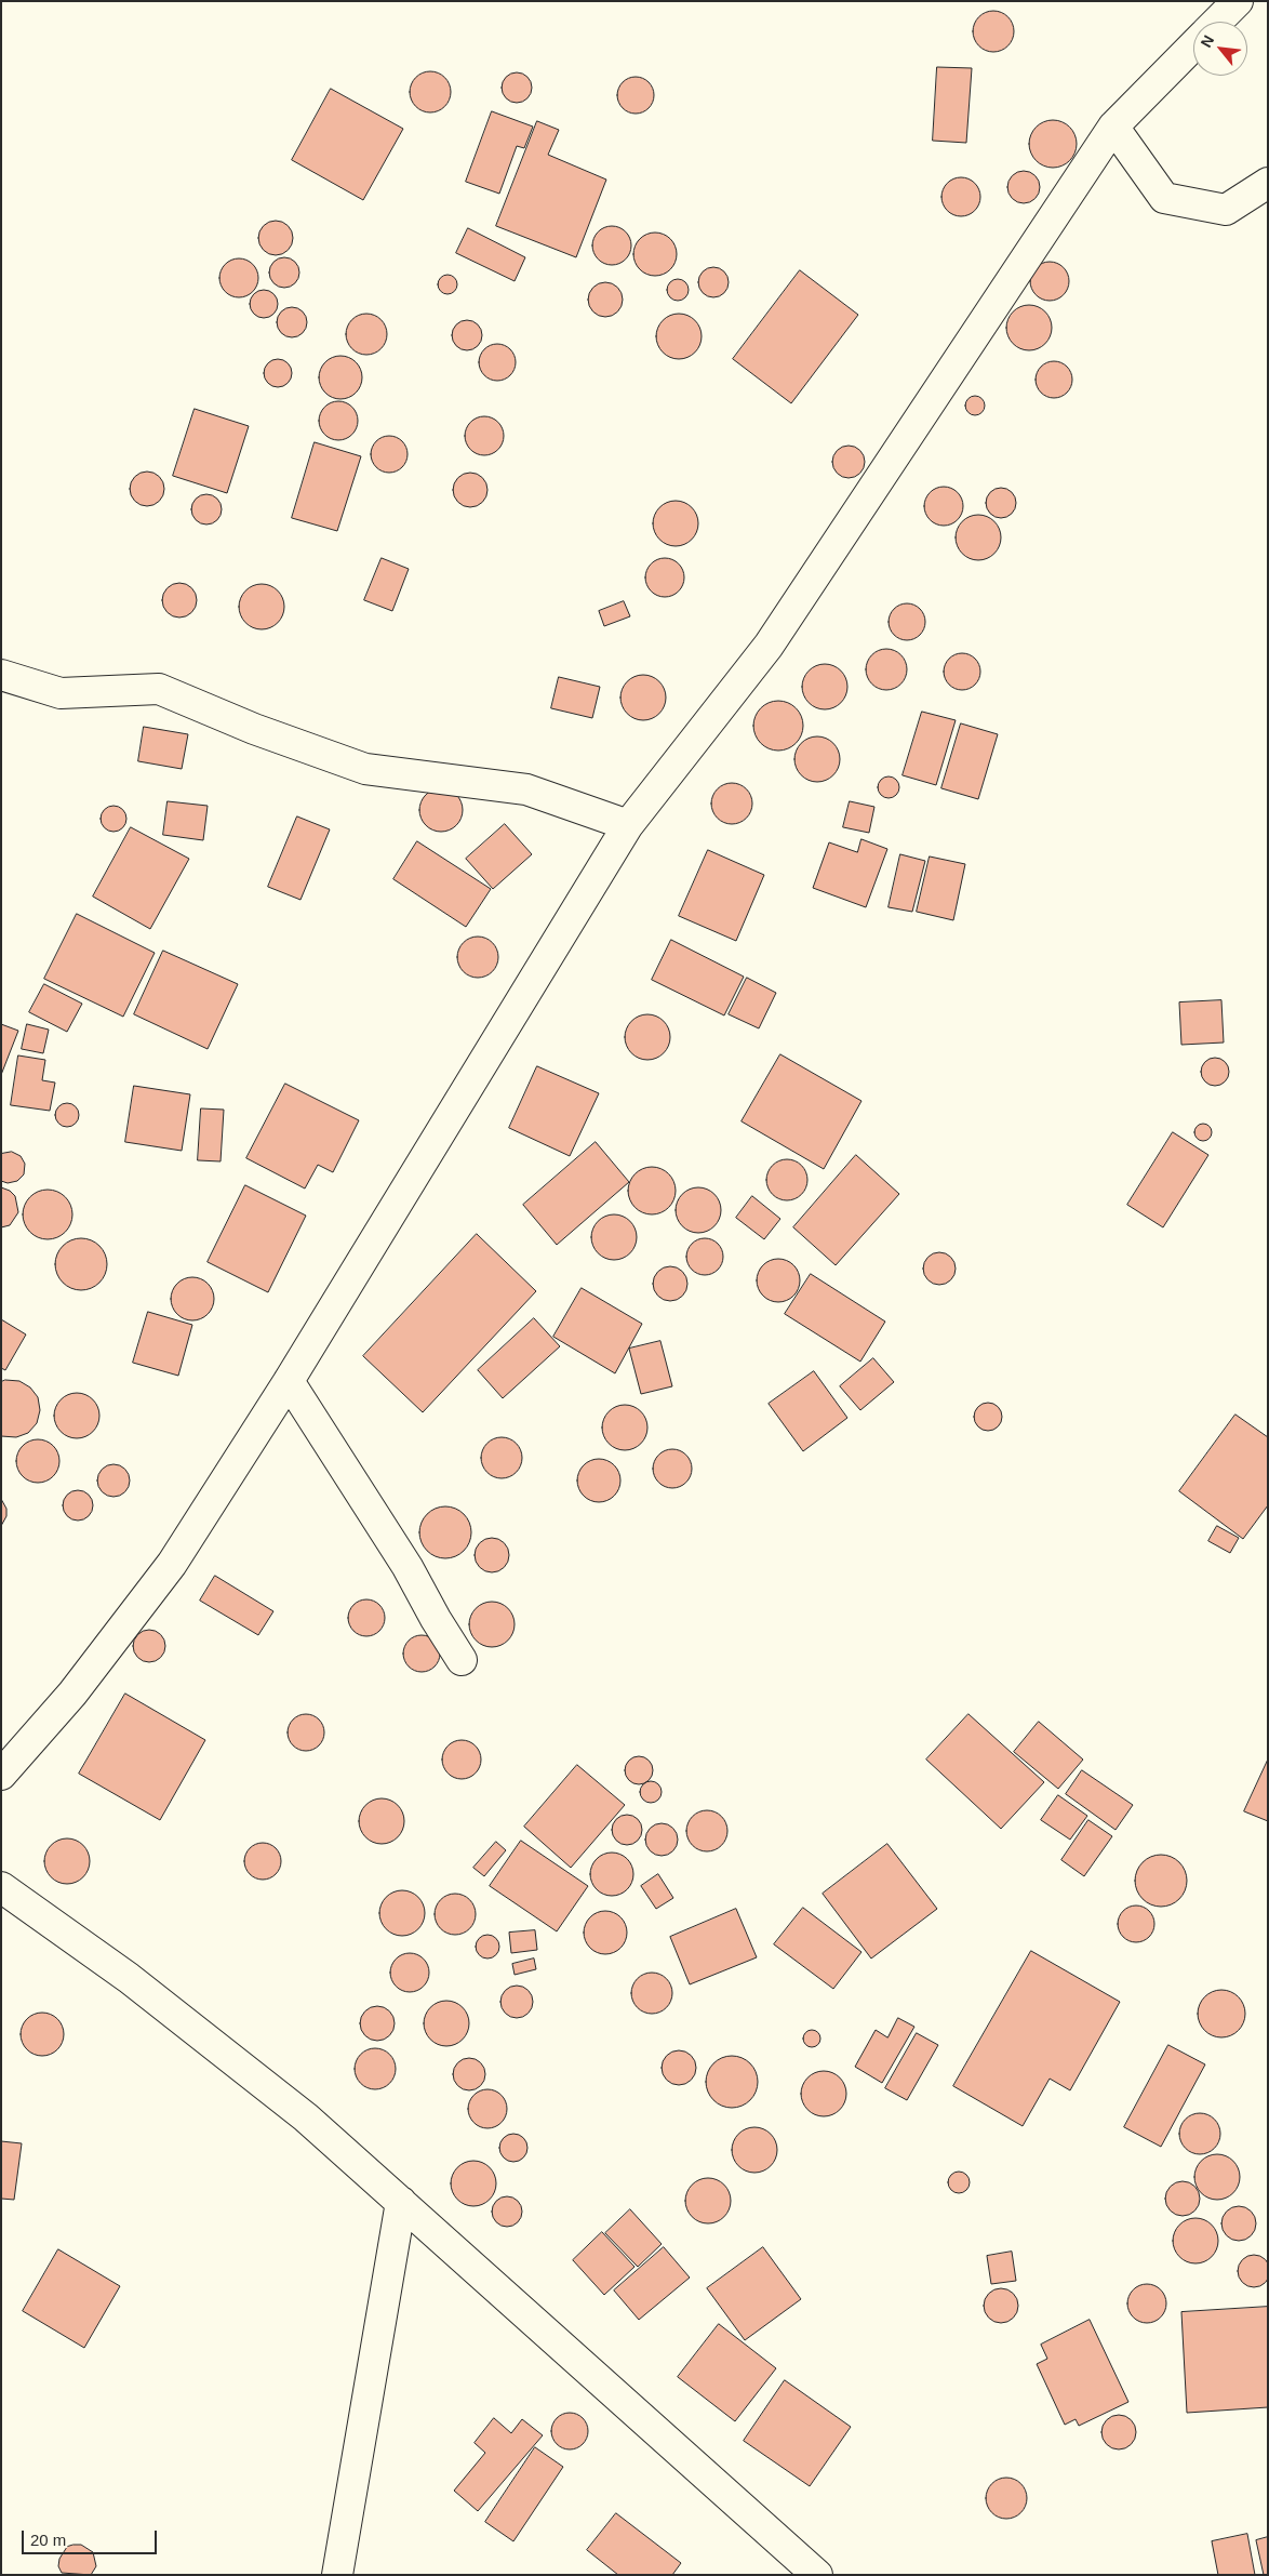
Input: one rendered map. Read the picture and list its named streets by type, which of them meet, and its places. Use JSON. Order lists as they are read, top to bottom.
{
  "scale_bar": "20 m",
  "north": "top left"
}
